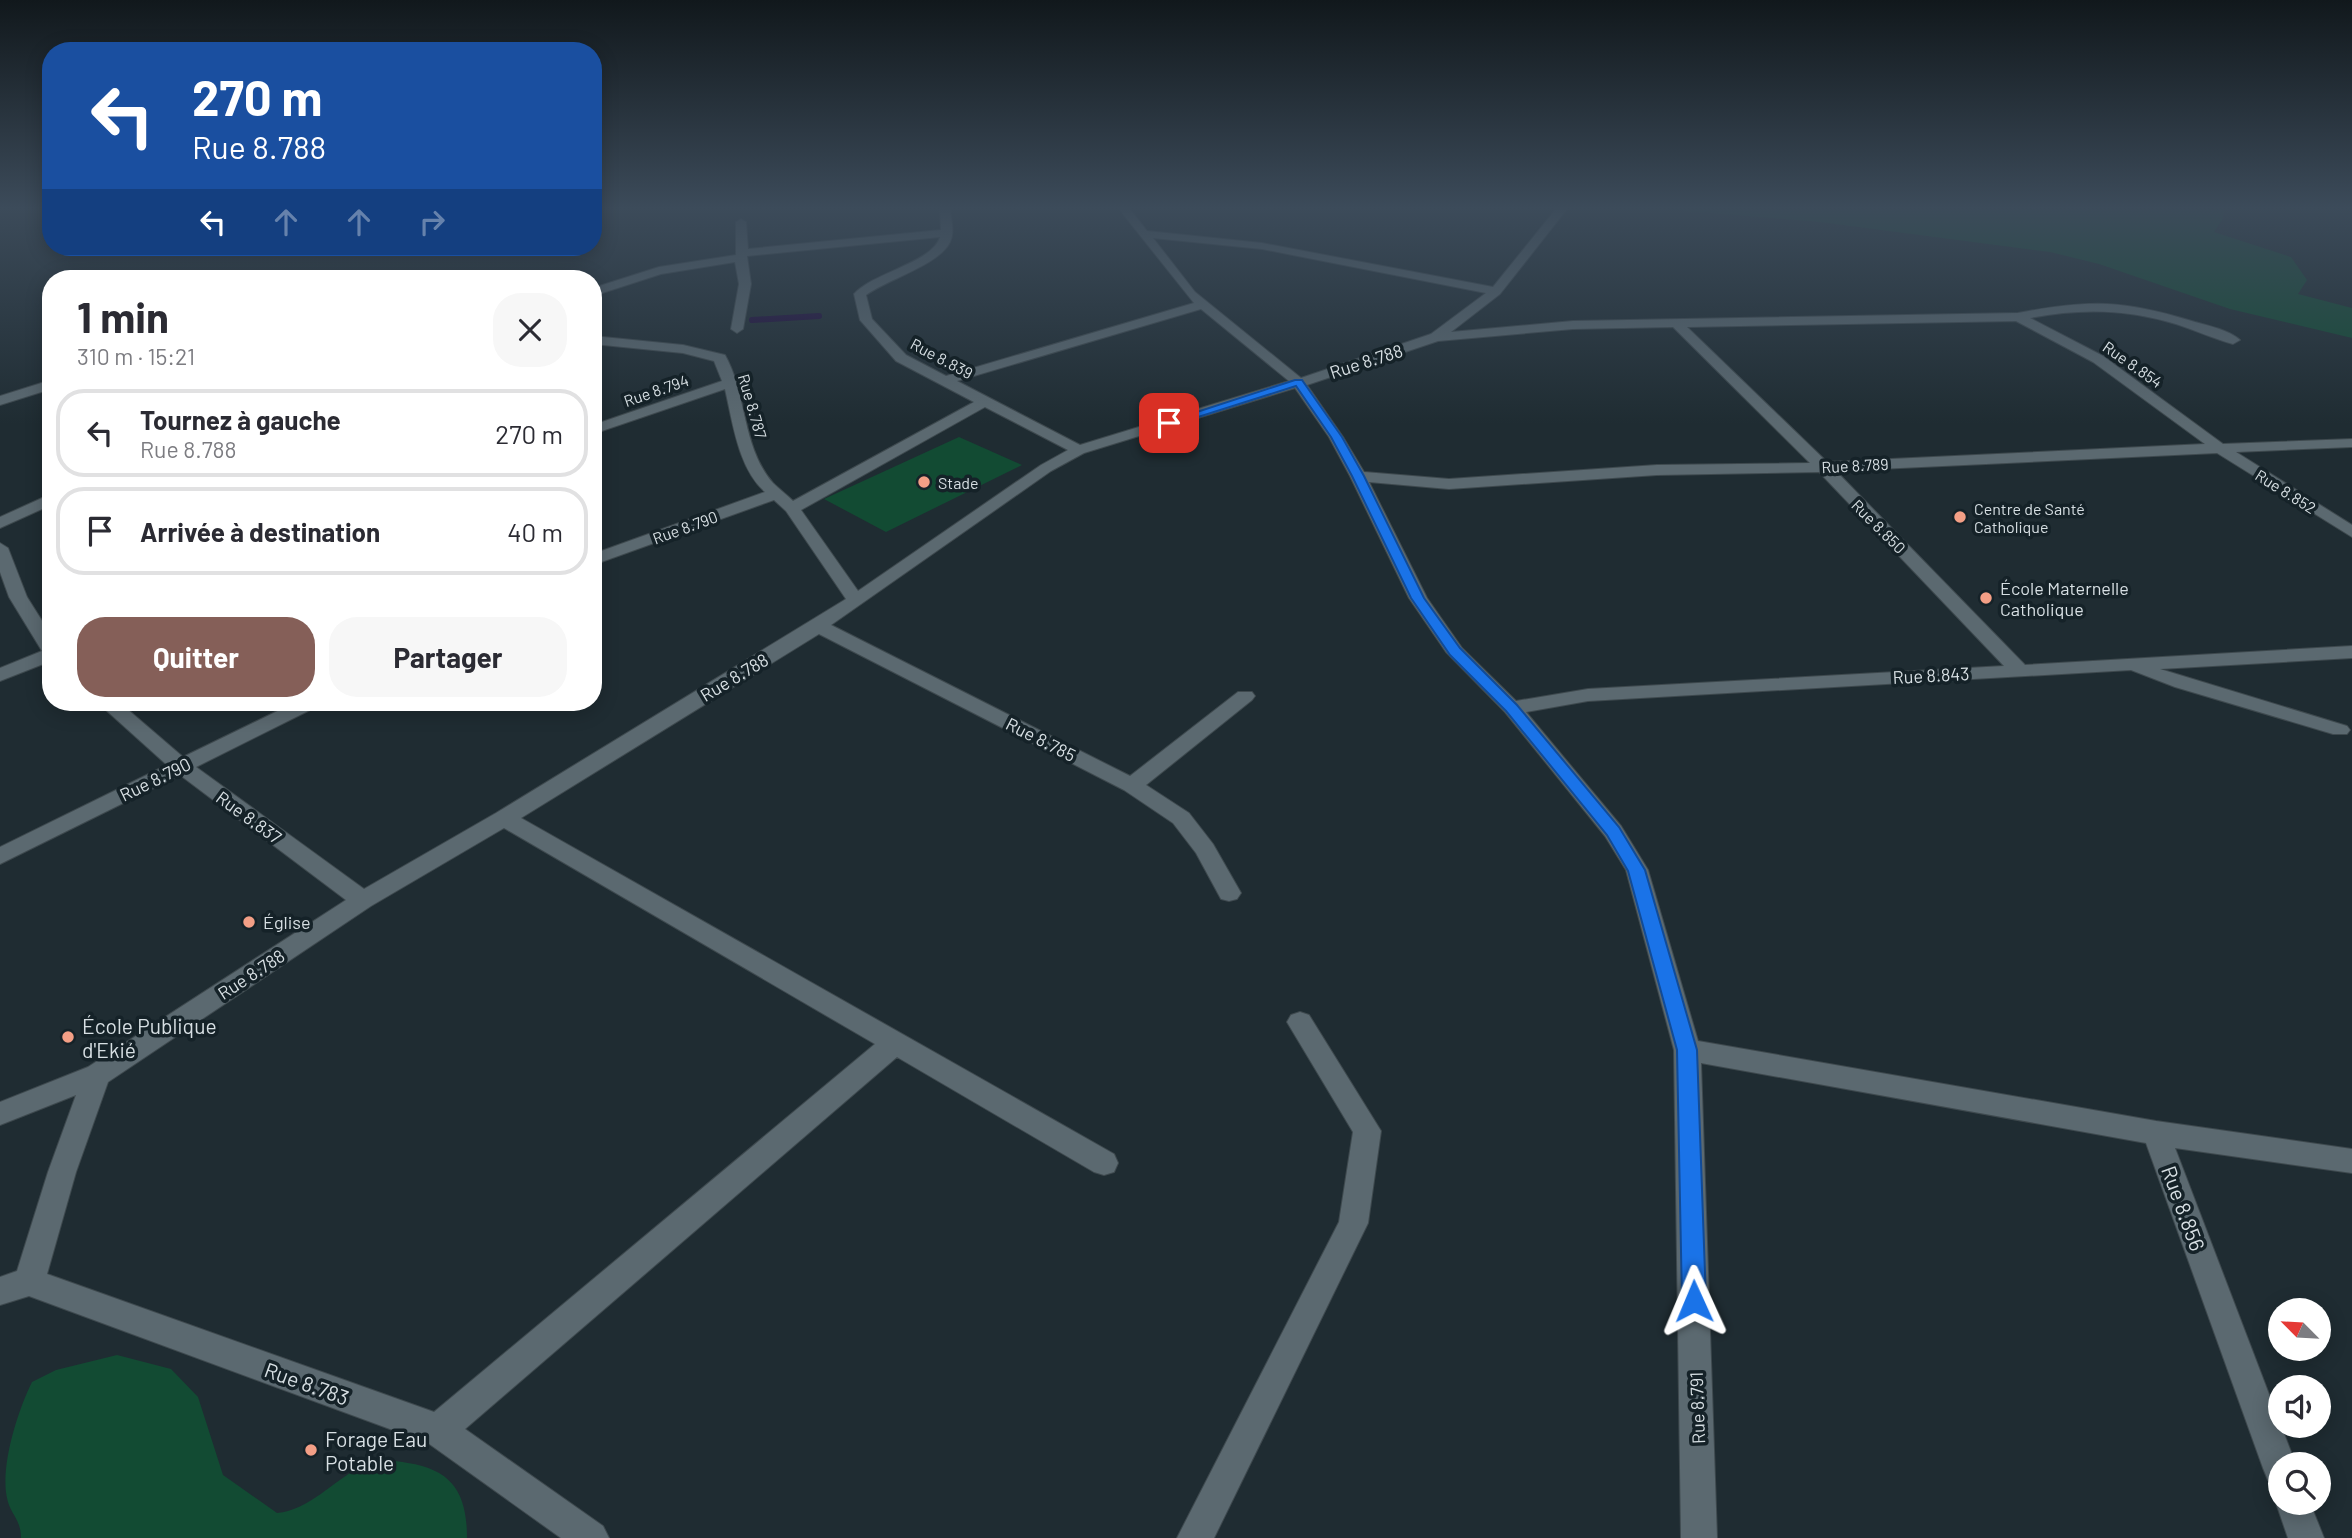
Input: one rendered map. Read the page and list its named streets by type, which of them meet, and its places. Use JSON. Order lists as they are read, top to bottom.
{
  "streets": {
    "street": [
      "Rue 8.839",
      "Rue 8.788",
      "Rue 8.854",
      "Rue 8.794",
      "Rue 8.787",
      "Rue 8.789",
      "Rue 8.852",
      "Rue 8.850",
      "Rue 8.790",
      "Rue 8.843",
      "Rue 8.785",
      "Rue 8.837",
      "Rue 8.856",
      "Rue 8.783",
      "Rue 8.791"
    ]
  },
  "crossings": [
    ["Rue 8.839", "Rue 8.788"],
    ["Rue 8.788", "Rue 8.787"],
    ["Rue 8.788", "Rue 8.785"],
    ["Rue 8.788", "Rue 8.837"],
    ["Rue 8.788", "Rue 8.791"],
    ["Rue 8.854", "Rue 8.789"],
    ["Rue 8.854", "Rue 8.852"],
    ["Rue 8.794", "Rue 8.787"],
    ["Rue 8.787", "Rue 8.790"],
    ["Rue 8.789", "Rue 8.852"],
    ["Rue 8.789", "Rue 8.850"],
    ["Rue 8.789", "Rue 8.791"],
    ["Rue 8.850", "Rue 8.843"],
    ["Rue 8.790", "Rue 8.837"],
    ["Rue 8.843", "Rue 8.791"]
  ],
  "places": [
    "Stade",
    "Centre de Santé Catholique",
    "École Maternelle Catholique",
    "Église",
    "École Publique d'Ekié",
    "Forage Eau Potable"
  ],
  "north": "top left",
  "page": {
    "turn": ["270 m", "Rue 8.788"],
    "heading": ["1 min", "310 m · 15:21"],
    "list": [
      {
        "name": "Tournez à gauche",
        "note": "Rue 8.788",
        "value": "270 m"
      },
      {
        "name": "Arrivée à destination",
        "value": "40 m"
      }
    ],
    "buttons": ["Quitter", "Partager"]
  }
}
